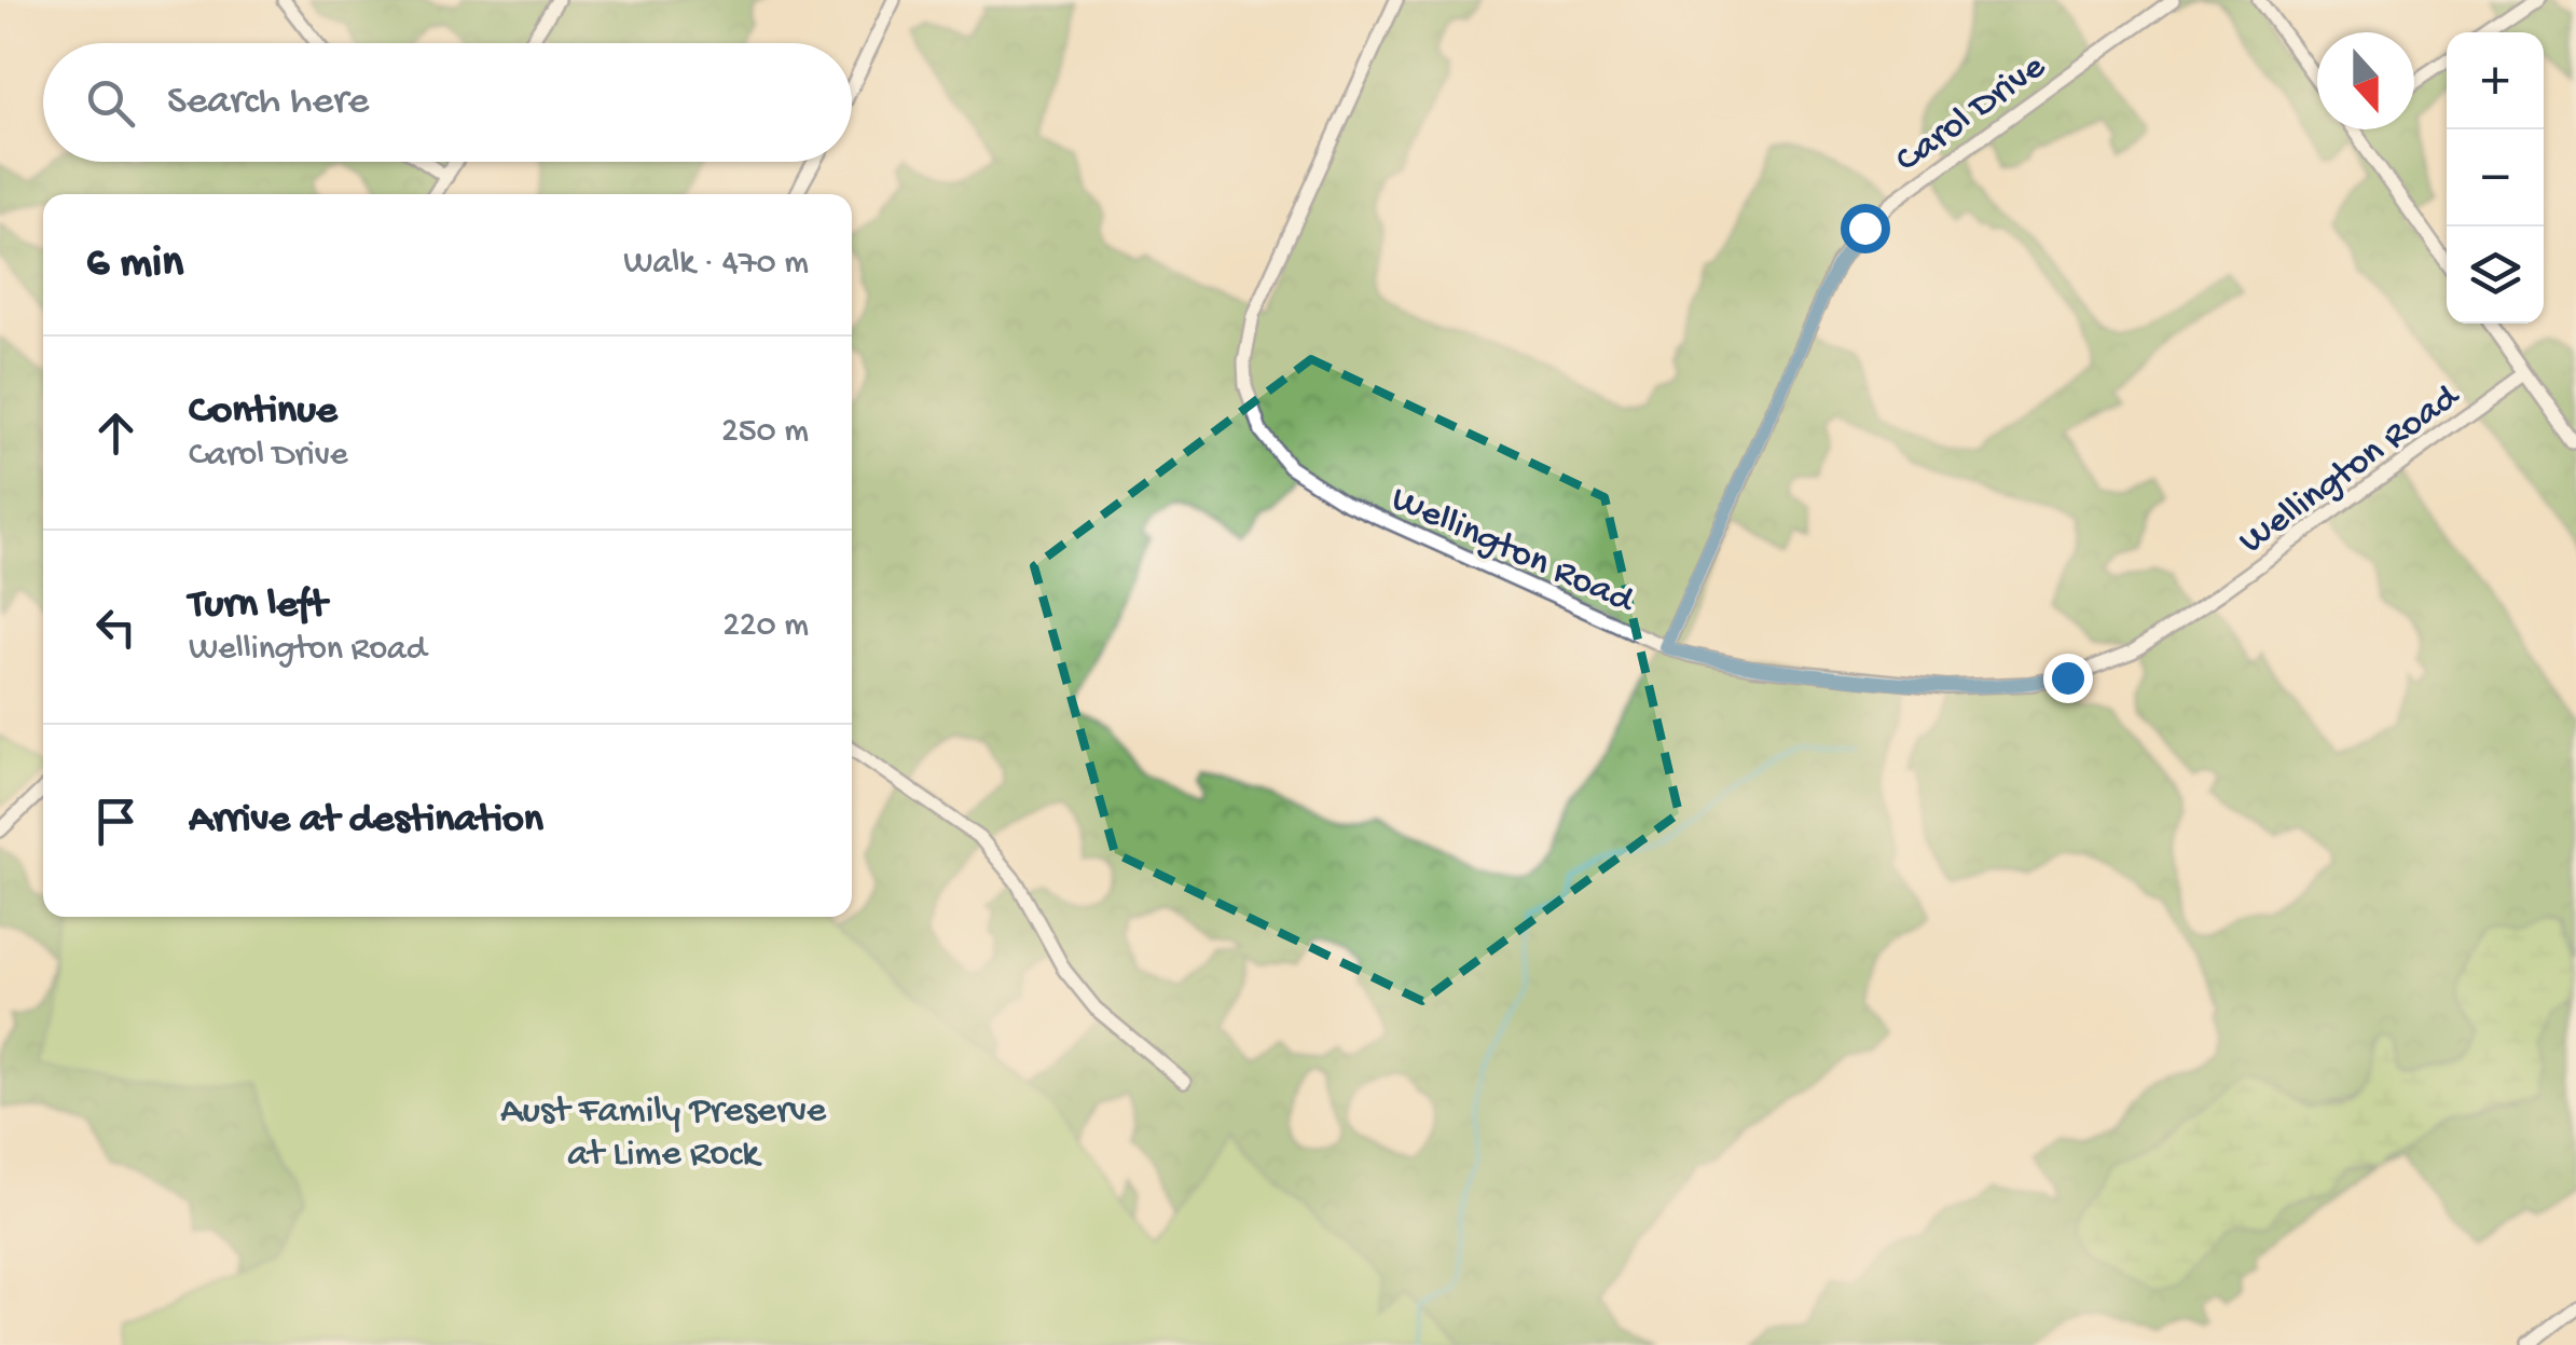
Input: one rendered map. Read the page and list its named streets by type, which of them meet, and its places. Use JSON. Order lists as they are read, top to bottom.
{
  "streets": {
    "street": ["Carol Drive", "Wellington Road"]
  },
  "crossings": [
    ["Carol Drive", "Wellington Road"]
  ],
  "parks": ["Aust Family Preserve at Lime Rock"],
  "north": "bottom",
  "page": {
    "map_buttons": ["+", "−"],
    "search": "Search here",
    "heading": ["6 min", "Walk · 470 m"],
    "list": [
      ["Continue", "Carol Drive", "250 m"],
      ["Turn left", "Wellington Road", "220 m"],
      "Arrive at destination"
    ]
  }
}
